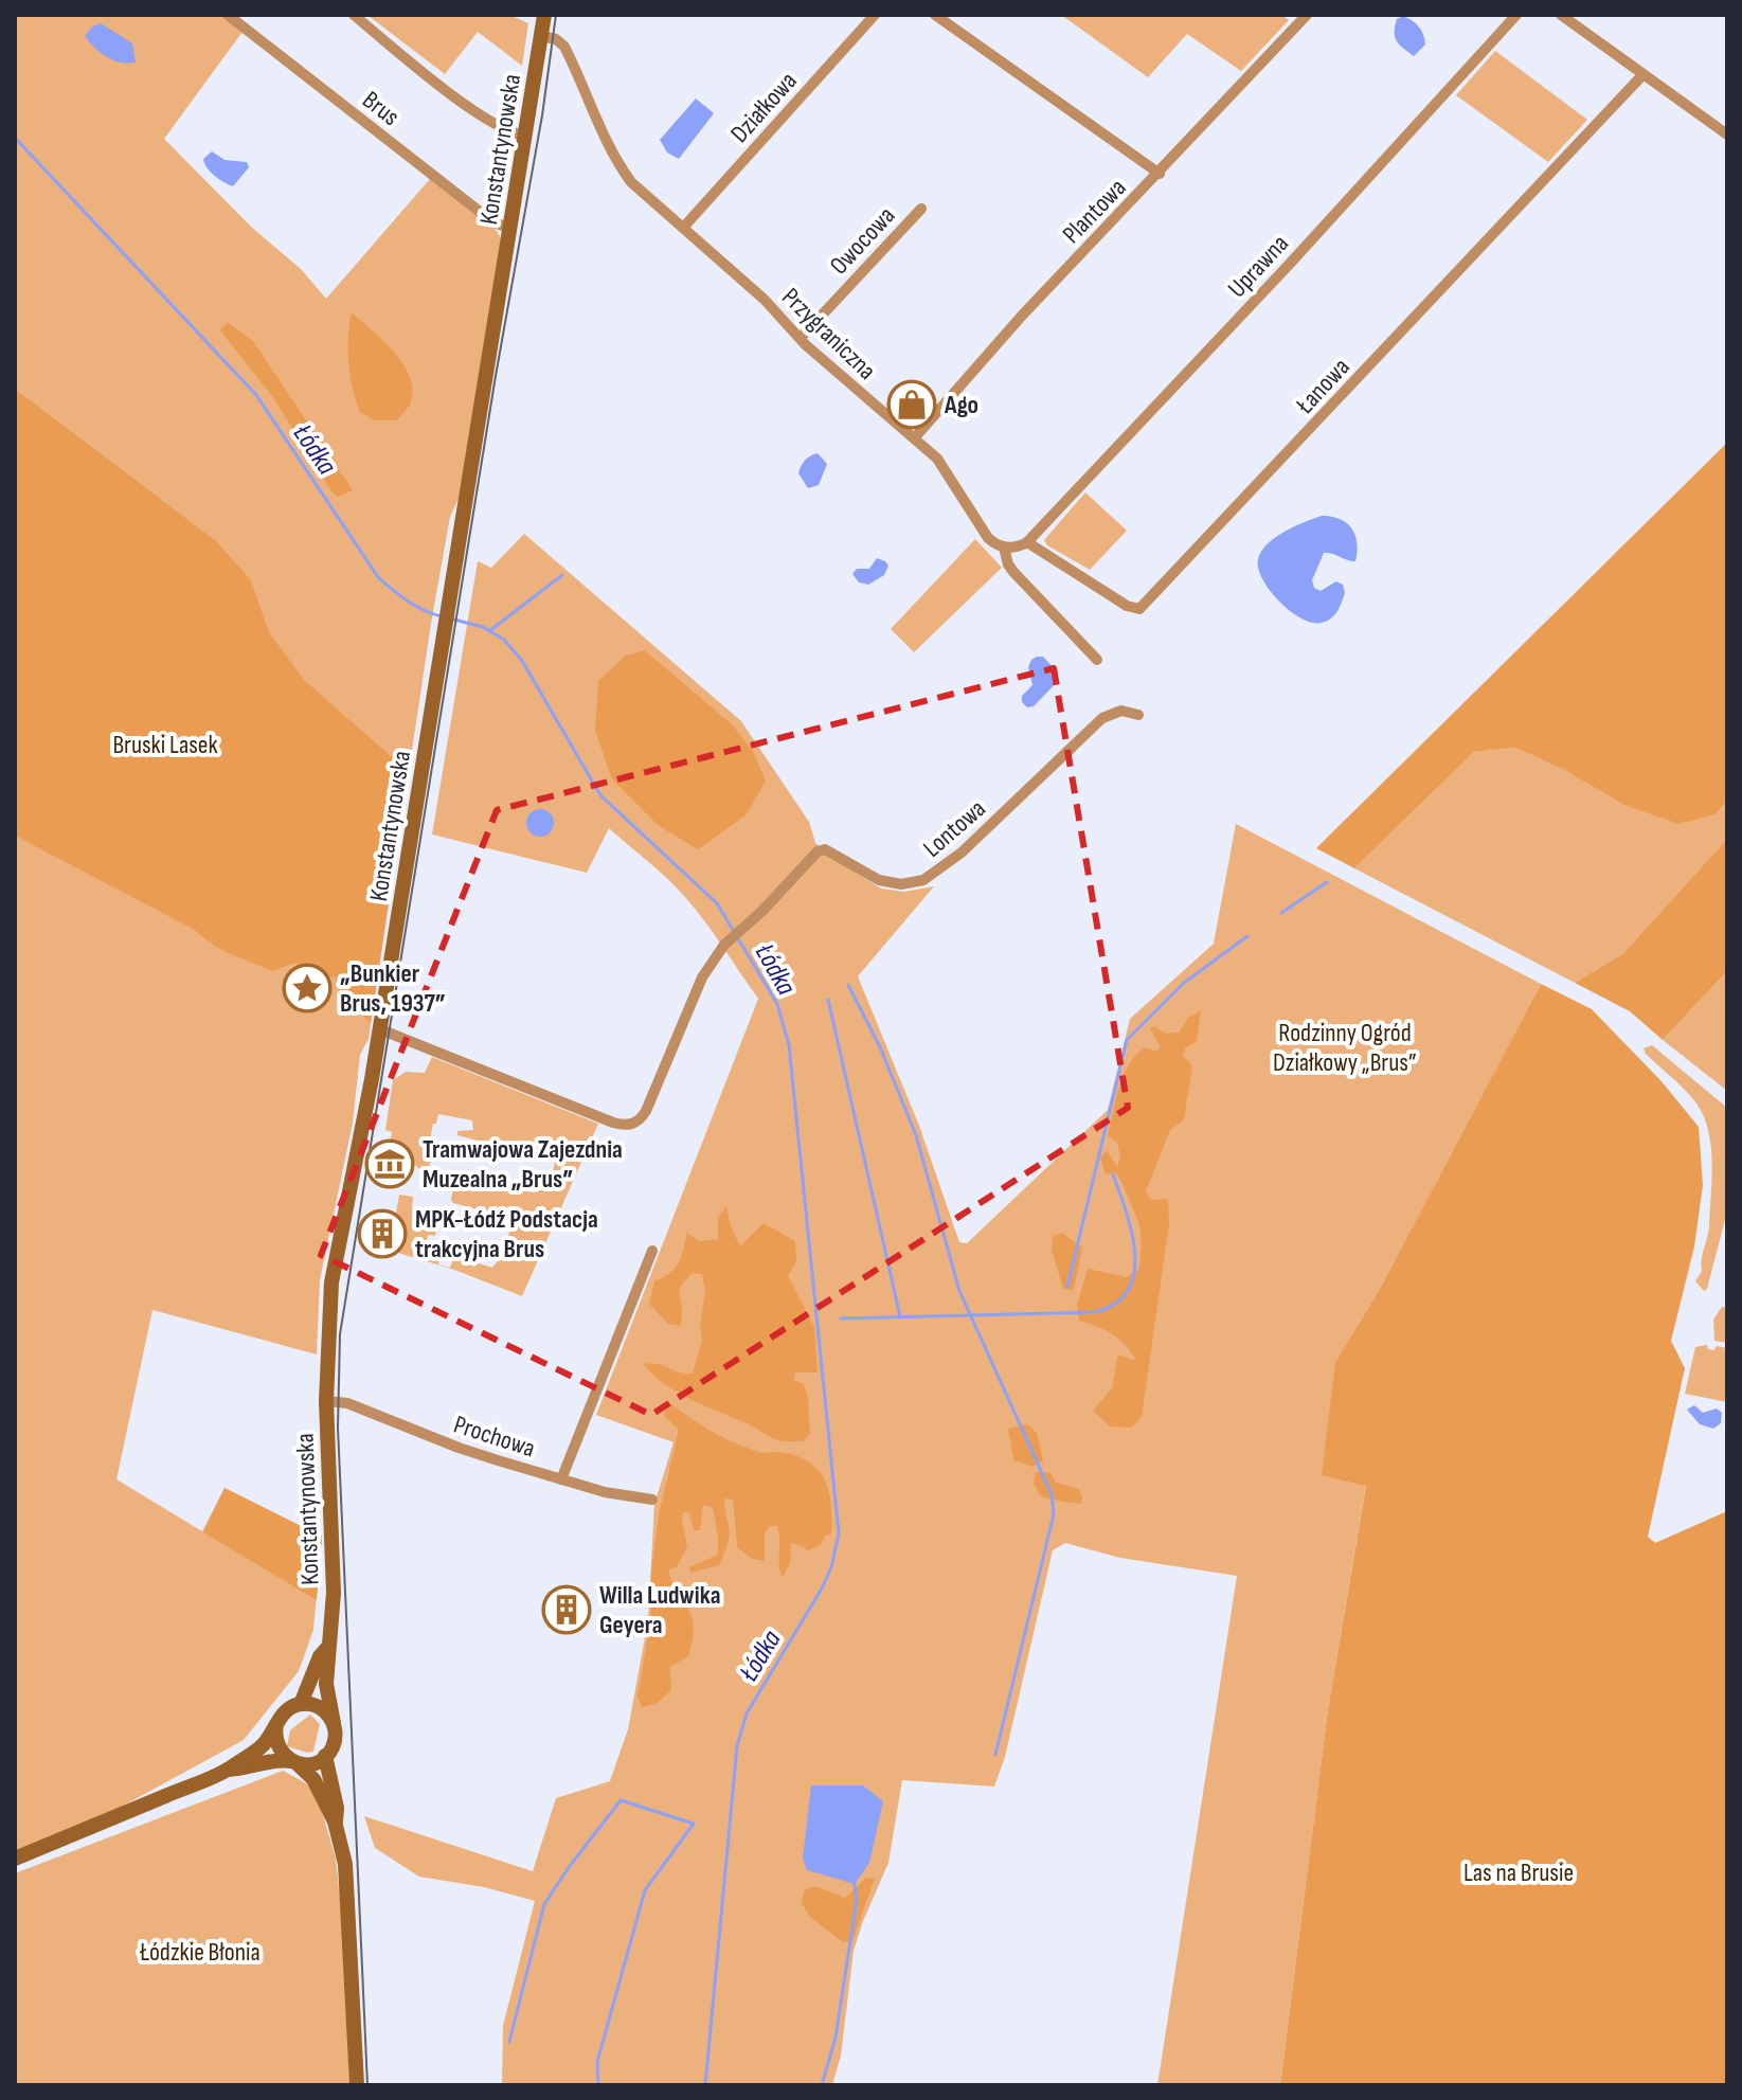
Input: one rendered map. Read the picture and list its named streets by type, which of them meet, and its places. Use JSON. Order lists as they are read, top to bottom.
{
  "streets": {
    "main road": ["Konstantynowska"],
    "street": [
      "Działkowa",
      "Brus",
      "Plantowa",
      "Owocowa",
      "Uprawna",
      "Przygraniczna",
      "Łanowa",
      "Lontowa",
      "Prochowa"
    ]
  },
  "crossings": [
    ["Działkowa", "Przygraniczna"],
    ["Brus", "Konstantynowska"],
    ["Konstantynowska", "Przygraniczna"],
    ["Konstantynowska", "Lontowa"],
    ["Konstantynowska", "Prochowa"],
    ["Plantowa", "Przygraniczna"],
    ["Owocowa", "Przygraniczna"],
    ["Uprawna", "Łanowa"]
  ],
  "water": ["Łódka"],
  "parks": [
    "Bruski Lasek",
    "Rodzinny Ogród Działkowy „Brus”",
    "Las na Brusie",
    "Łódzkie Błonia"
  ],
  "places": {
    "shop": ["Ago"],
    "place": ["„Bunkier Brus, 1937”"],
    "museum": ["Tramwajowa Zajezdnia Muzealna „Brus”"],
    "building": ["MPK-Łódź Podstacja trakcyjna Brus", "Willa Ludwika Geyera"]
  }
}
